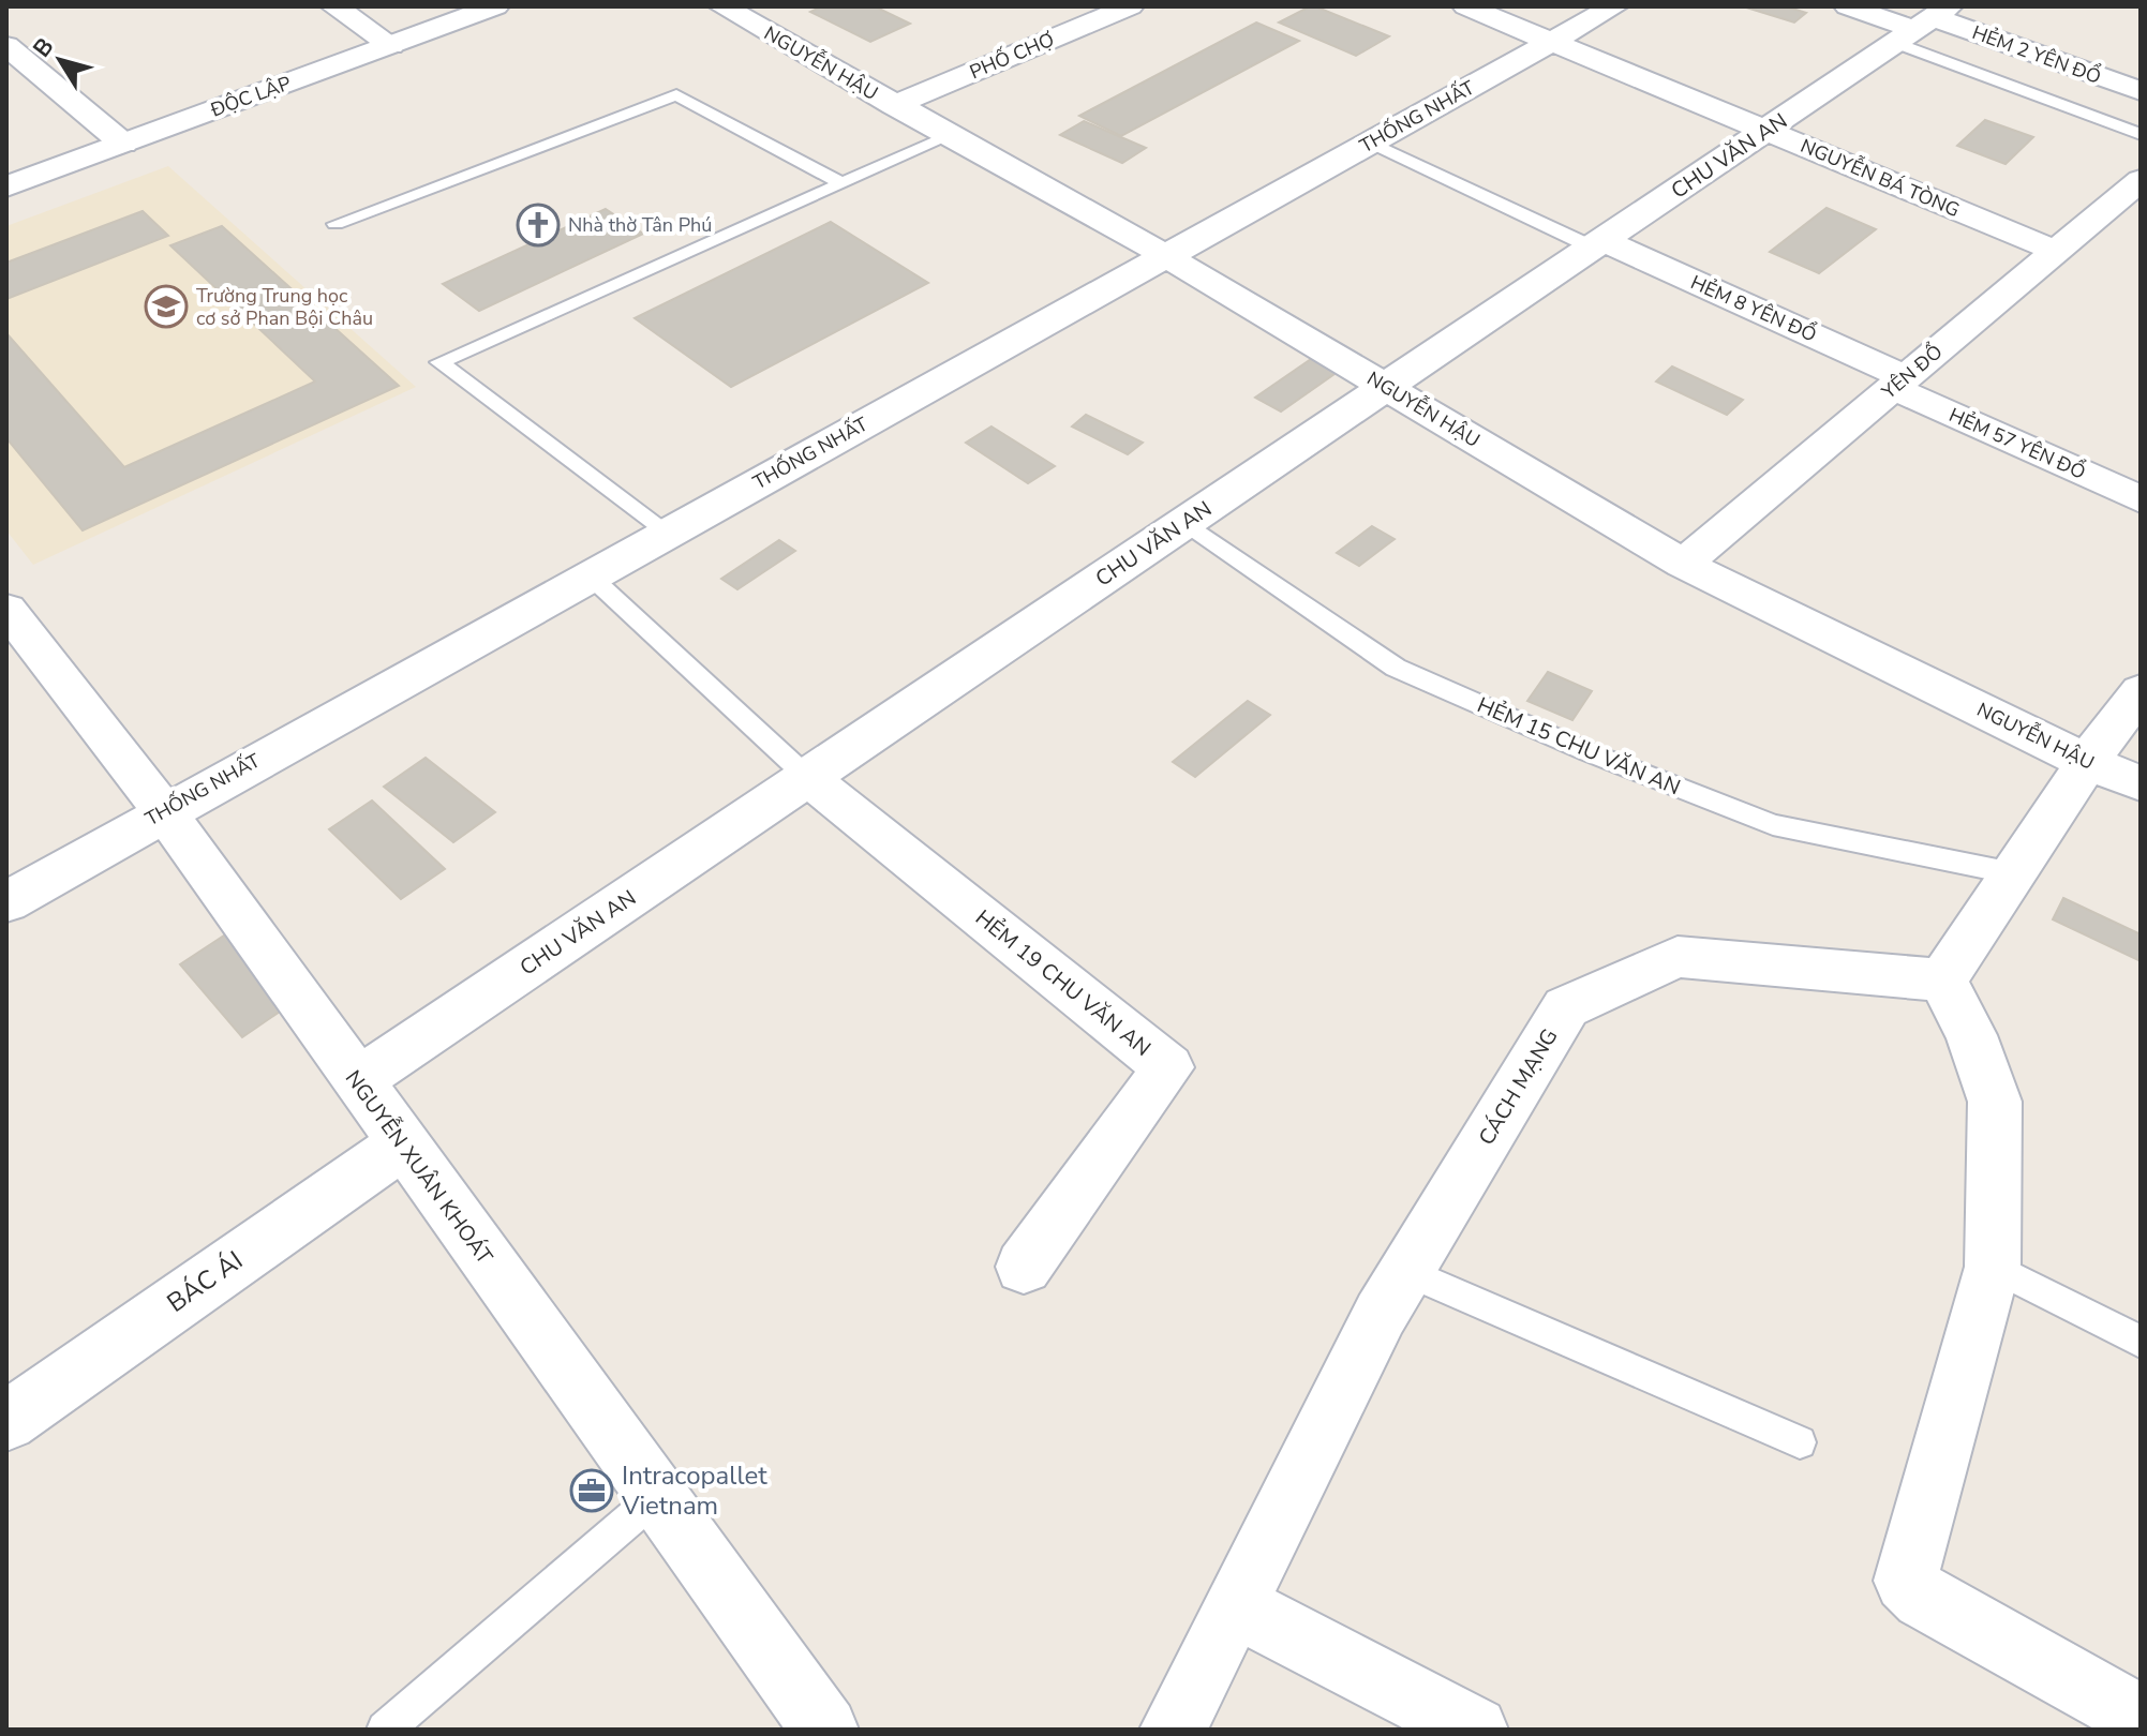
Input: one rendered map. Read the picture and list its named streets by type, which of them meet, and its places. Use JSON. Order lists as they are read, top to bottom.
{
  "streets": {
    "street": [
      "HẺM 2 YÊN ĐỔ",
      "PHỐ CHỢ",
      "NGUYỄN HẬU",
      "ĐỘC LẬP",
      "THỐNG NHẤT",
      "CHU VĂN AN",
      "NGUYỄN BÁ TÒNG",
      "HẺM 8 YÊN ĐỔ",
      "YÊN ĐỔ",
      "HẺM 57 YÊN ĐỔ",
      "HẺM 19 CHU VĂN AN",
      "CÁCH MẠNG",
      "NGUYỄN XUÂN KHOÁT",
      "BÁC ÁI"
    ],
    "lane": ["HẺM 15 CHU VĂN AN"]
  },
  "crossings": [
    ["HẺM 2 YÊN ĐỔ", "CHU VĂN AN"],
    ["PHỐ CHỢ", "NGUYỄN HẬU"],
    ["NGUYỄN HẬU", "THỐNG NHẤT"],
    ["NGUYỄN HẬU", "CHU VĂN AN"],
    ["NGUYỄN HẬU", "YÊN ĐỔ"],
    ["THỐNG NHẤT", "NGUYỄN BÁ TÒNG"],
    ["THỐNG NHẤT", "NGUYỄN XUÂN KHOÁT"],
    ["CHU VĂN AN", "NGUYỄN BÁ TÒNG"],
    ["CHU VĂN AN", "HẺM 8 YÊN ĐỔ"],
    ["CHU VĂN AN", "HẺM 15 CHU VĂN AN"],
    ["CHU VĂN AN", "HẺM 19 CHU VĂN AN"],
    ["CHU VĂN AN", "NGUYỄN XUÂN KHOÁT"],
    ["NGUYỄN BÁ TÒNG", "YÊN ĐỔ"],
    ["HẺM 8 YÊN ĐỔ", "YÊN ĐỔ"],
    ["HẺM 8 YÊN ĐỔ", "HẺM 57 YÊN ĐỔ"],
    ["YÊN ĐỔ", "HẺM 57 YÊN ĐỔ"],
    ["NGUYỄN XUÂN KHOÁT", "BÁC ÁI"]
  ],
  "places": {
    "church": ["Nhà thờ Tân Phú"],
    "school or university": ["Trường Trung học cơ sở Phan Bội Châu"],
    "office": ["Intracopallet Vietnam"]
  },
  "north": "top left"
}
